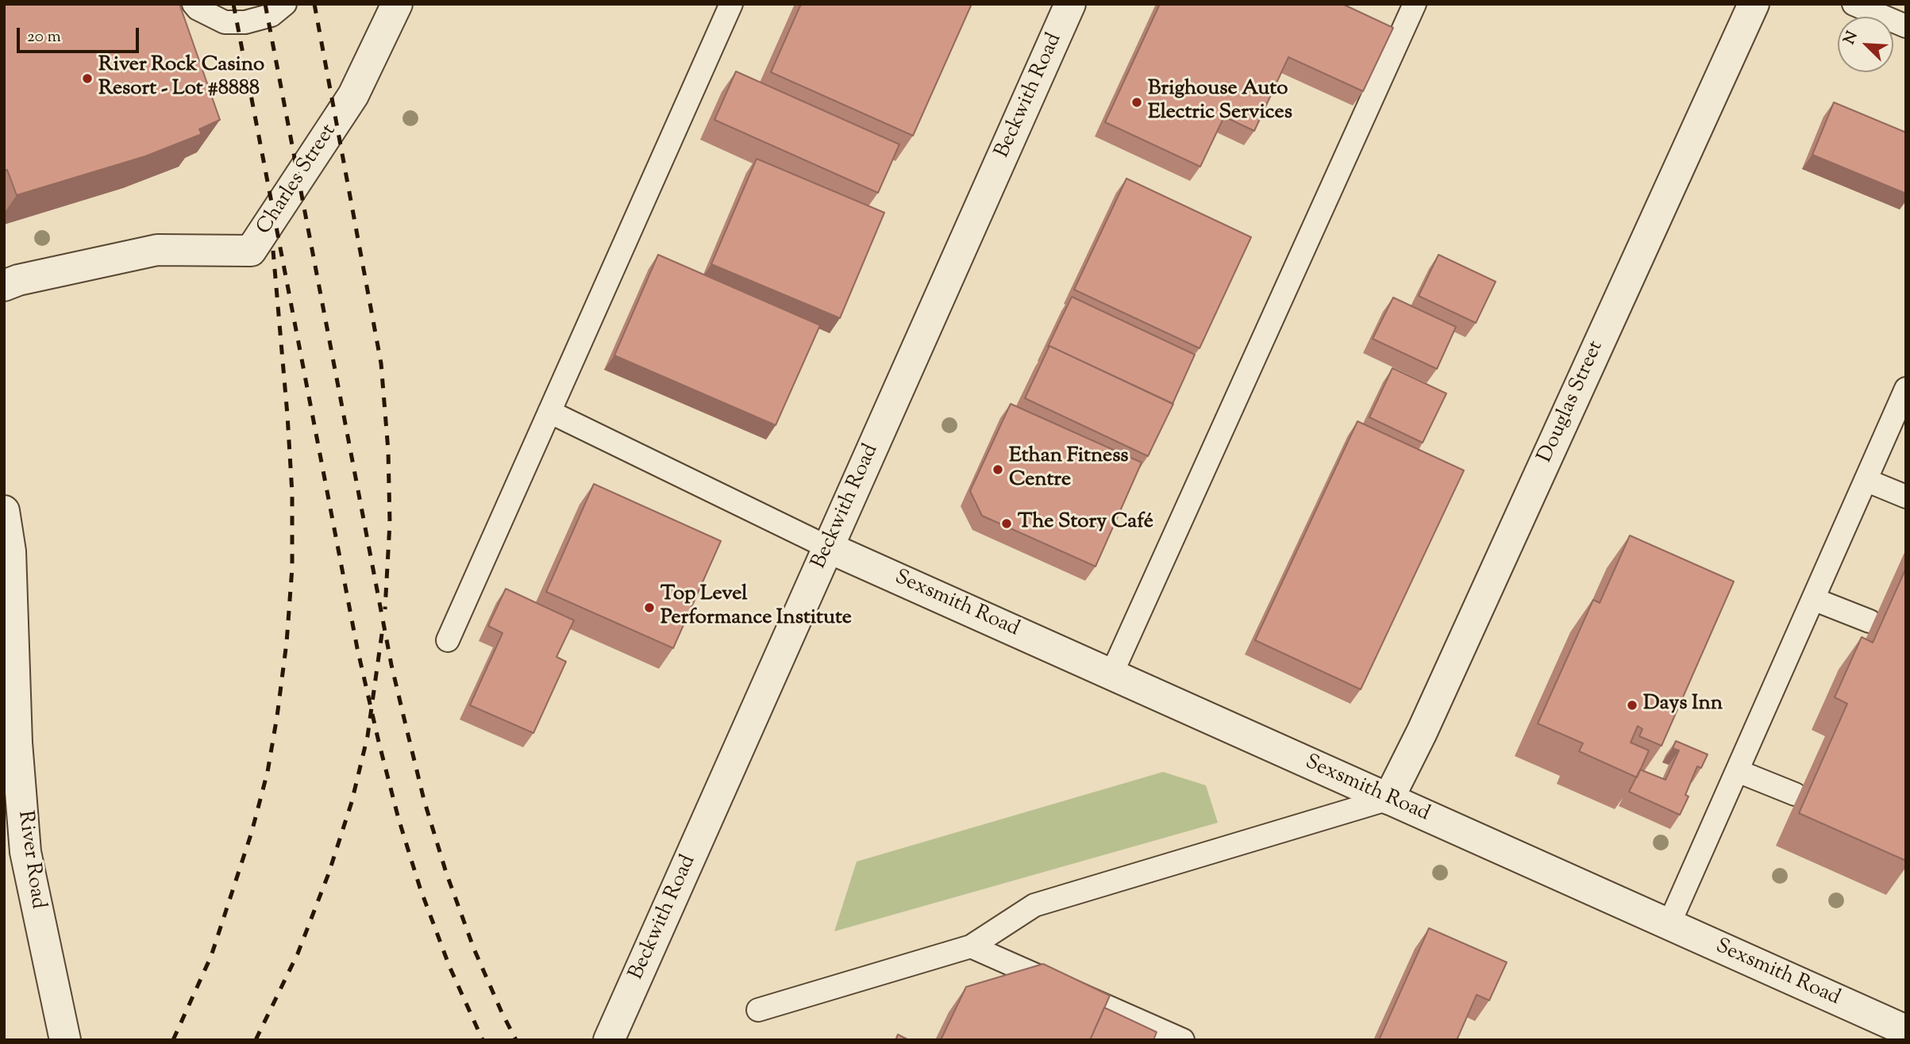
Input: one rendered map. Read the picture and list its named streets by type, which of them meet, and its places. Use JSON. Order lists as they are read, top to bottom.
{
  "streets": {
    "street": [
      "Beckwith Road",
      "Charles Street",
      "Douglas Street",
      "Sexsmith Road",
      "River Road"
    ]
  },
  "crossings": [
    ["Beckwith Road", "Sexsmith Road"],
    ["Douglas Street", "Sexsmith Road"]
  ],
  "places": [
    "River Rock Casino Resort - Lot #8888",
    "Brighouse Auto Electric Services",
    "Ethan Fitness Centre",
    "The Story Café",
    "Top Level Performance Institute",
    "Days Inn"
  ],
  "scale_bar": "20 m",
  "north": "top left"
}
